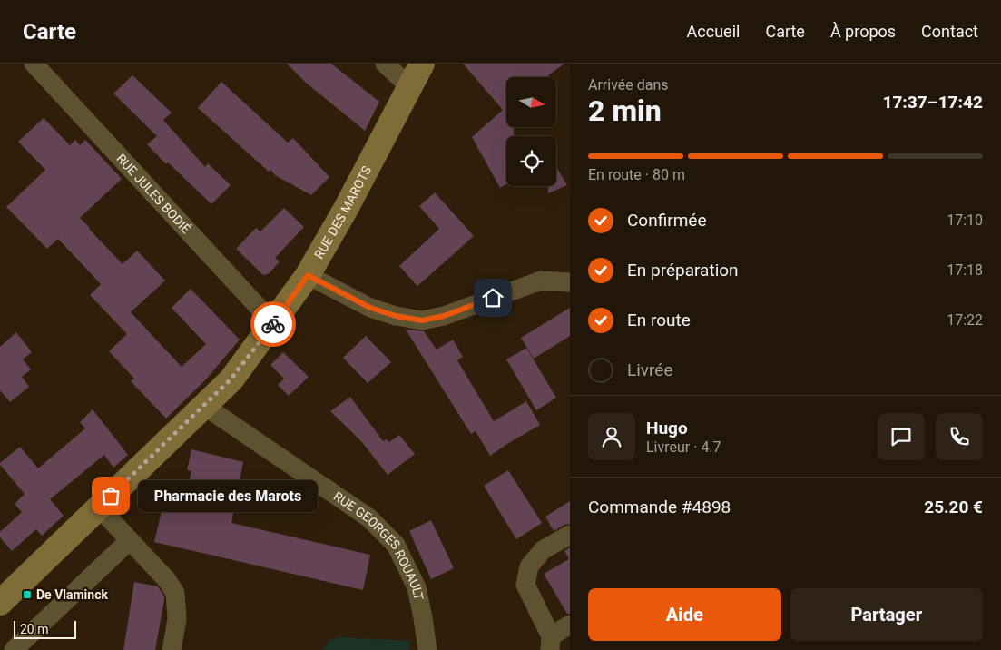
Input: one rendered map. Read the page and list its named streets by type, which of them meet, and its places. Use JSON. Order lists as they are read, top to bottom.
{
  "streets": {
    "main road": ["RUE DES MAROTS"],
    "street": ["RUE JULES BODIÉ", "RUE GEORGES ROUAULT"]
  },
  "crossings": [
    ["RUE JULES BODIÉ", "RUE DES MAROTS"],
    ["RUE DES MAROTS", "RUE GEORGES ROUAULT"]
  ],
  "places": {
    "other": ["Pharmacie des Marots"],
    "transit": ["De Vlaminck"]
  },
  "scale_bar": "20 m",
  "north": "right",
  "page": {
    "header": "Carte",
    "nav": [
      "Accueil",
      "Carte",
      "À propos",
      "Contact"
    ],
    "heading": ["2 min", "Arrivée dans", "17:37–17:42"],
    "panel": [
      "Hugo",
      "Livreur · 4.7",
      "Commande #4898",
      "25.20 €"
    ],
    "bar": "En route · 80 m",
    "list": [
      ["Confirmée", "17:10"],
      ["En préparation", "17:18"],
      ["En route", "17:22"],
      "Livrée"
    ],
    "bubble": "Pharmacie des Marots",
    "buttons": ["Aide", "Partager"],
    "scale": "20 m"
  }
}
